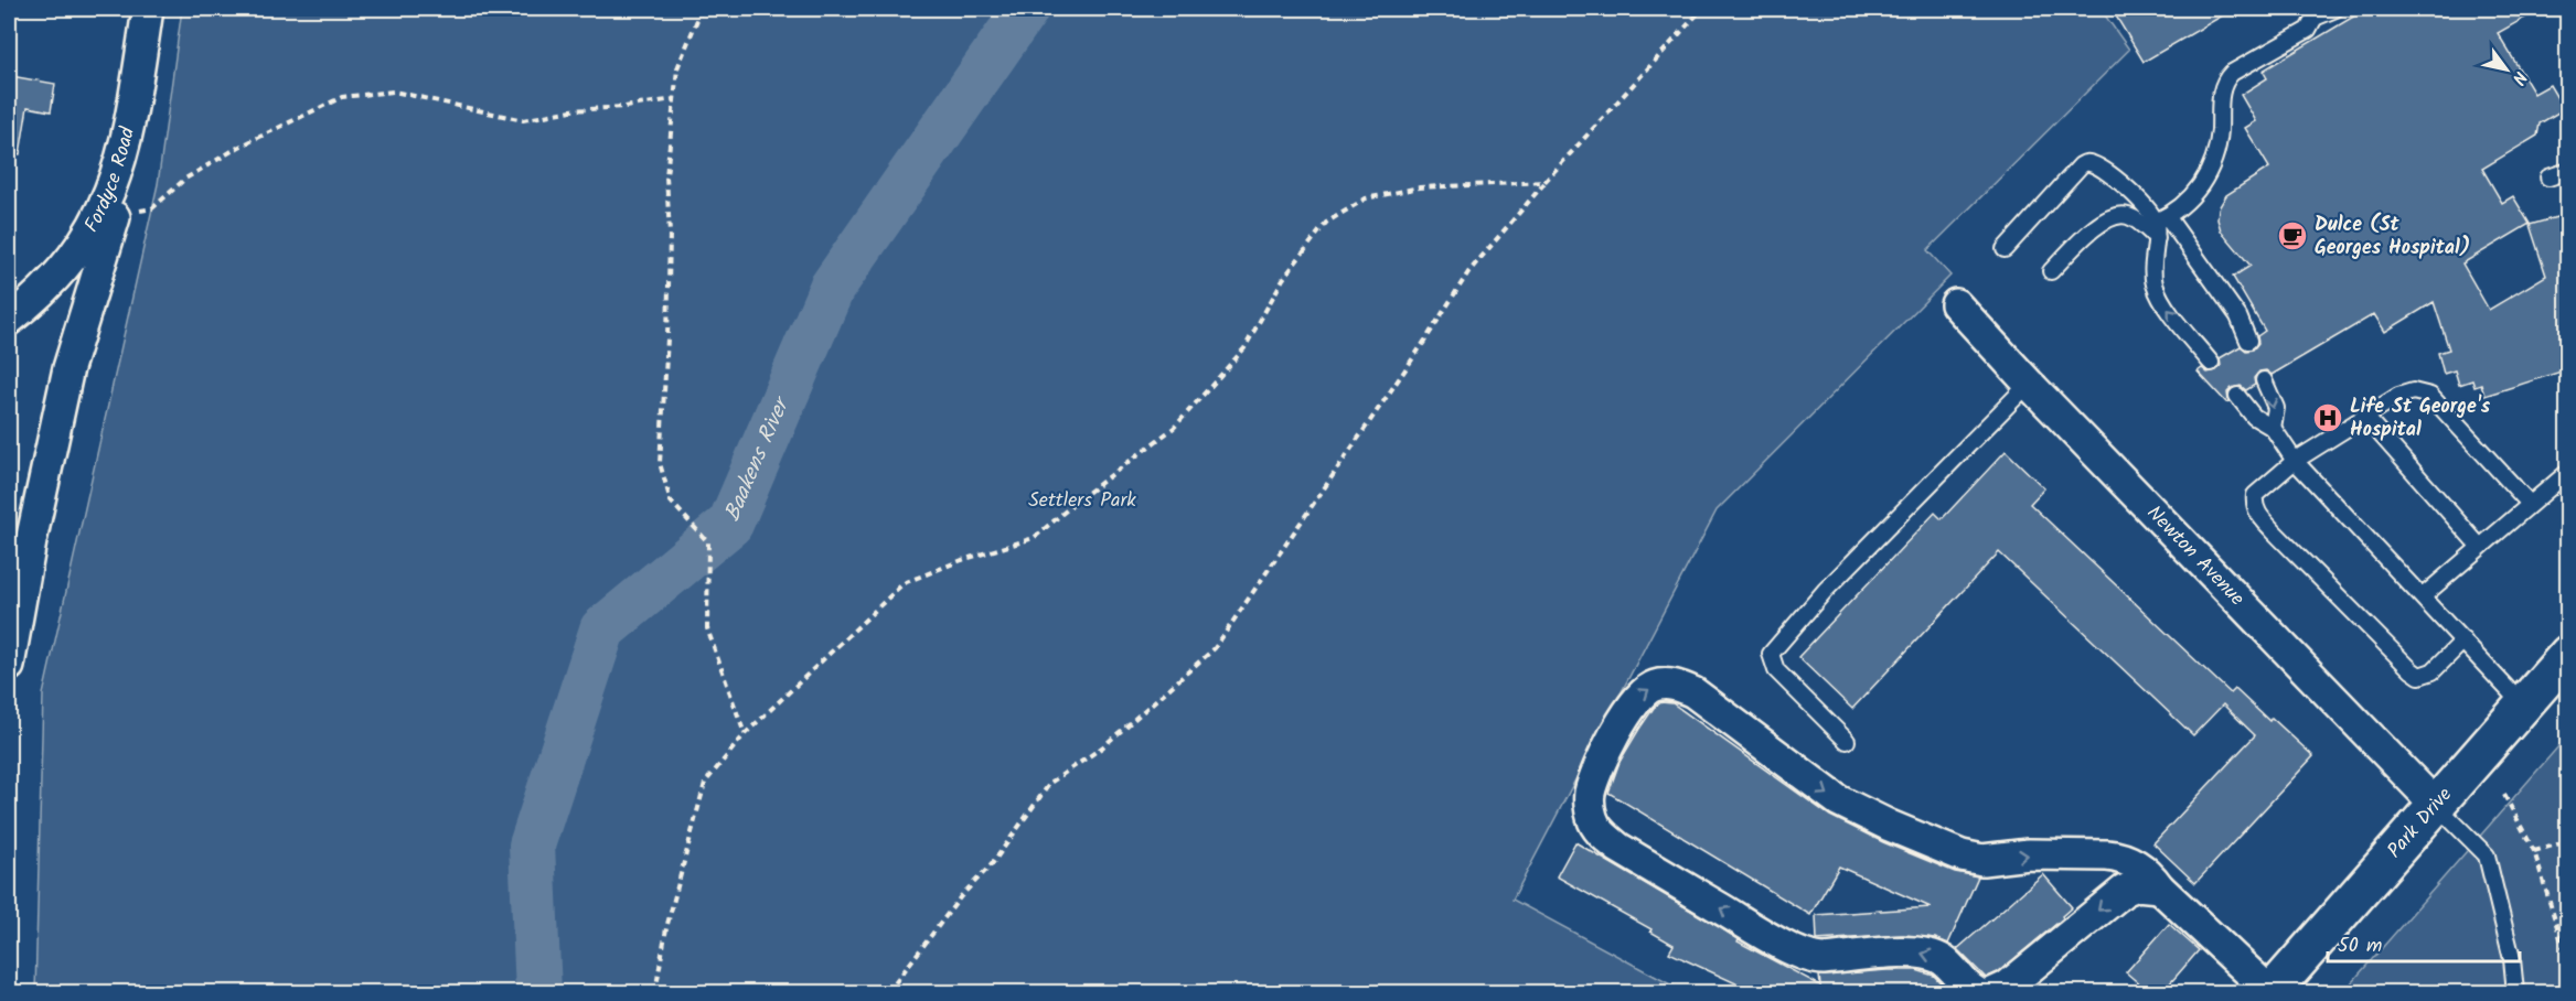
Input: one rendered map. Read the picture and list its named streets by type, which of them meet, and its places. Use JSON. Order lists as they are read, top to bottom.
{
  "streets": {
    "street": ["Fordyce Road", "Newton Avenue", "Park Drive"]
  },
  "crossings": [
    ["Newton Avenue", "Park Drive"]
  ],
  "water": ["Baakens River"],
  "parks": ["Settlers Park"],
  "places": {
    "cafe": ["Dulce (St Georges Hospital)"],
    "hospital": ["Life St George's Hospital"]
  },
  "scale_bar": "50 m",
  "north": "bottom right"
}
